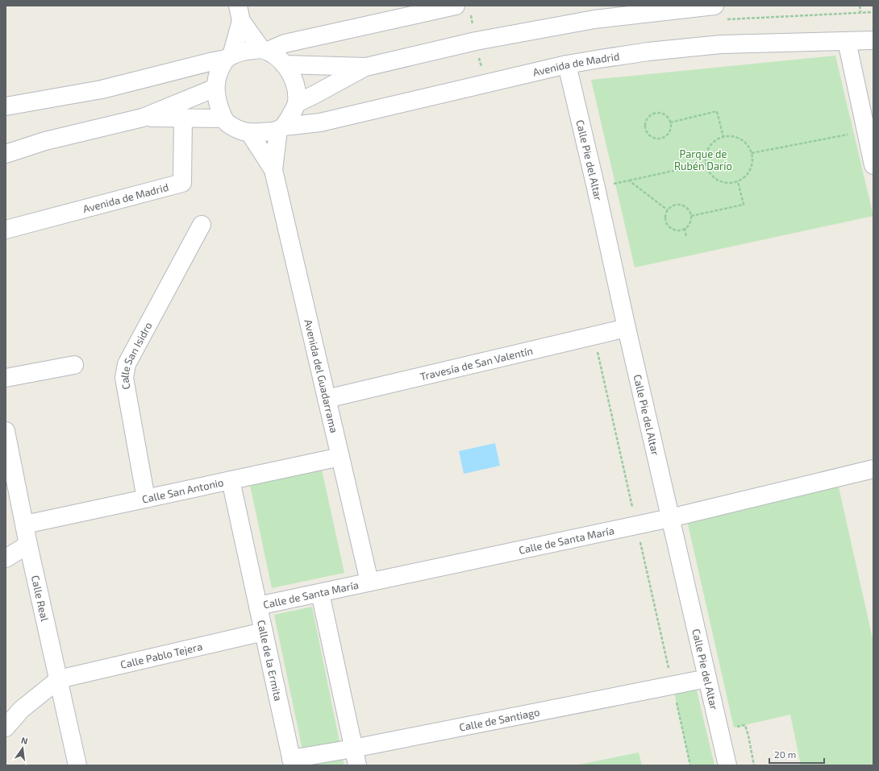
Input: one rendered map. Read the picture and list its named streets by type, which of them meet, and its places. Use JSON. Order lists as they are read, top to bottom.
{
  "streets": {
    "street": [
      "Avenida de Madrid",
      "Calle Pie del Altar",
      "Calle San Isidro",
      "Travesía de San Valentín",
      "Avenida del Guadarrama",
      "Calle San Antonio",
      "Calle de Santa María",
      "Calle Real",
      "Calle Pablo Tejera",
      "Calle de la Ermita",
      "Calle de Santiago"
    ]
  },
  "crossings": [
    ["Avenida de Madrid", "Calle Pie del Altar"],
    ["Avenida de Madrid", "Avenida del Guadarrama"],
    ["Calle Pie del Altar", "Travesía de San Valentín"],
    ["Calle Pie del Altar", "Calle de Santa María"],
    ["Calle Pie del Altar", "Calle de Santiago"],
    ["Calle San Isidro", "Calle San Antonio"],
    ["Travesía de San Valentín", "Avenida del Guadarrama"],
    ["Avenida del Guadarrama", "Calle San Antonio"],
    ["Avenida del Guadarrama", "Calle de Santa María"],
    ["Calle San Antonio", "Calle Real"],
    ["Calle San Antonio", "Calle de la Ermita"],
    ["Calle de Santa María", "Calle de la Ermita"],
    ["Calle Real", "Calle Pablo Tejera"],
    ["Calle Pablo Tejera", "Calle de la Ermita"],
    ["Calle de la Ermita", "Calle de Santiago"]
  ],
  "parks": ["Parque de Rubén Darío"],
  "scale_bar": "20 m",
  "north": "top"
}
